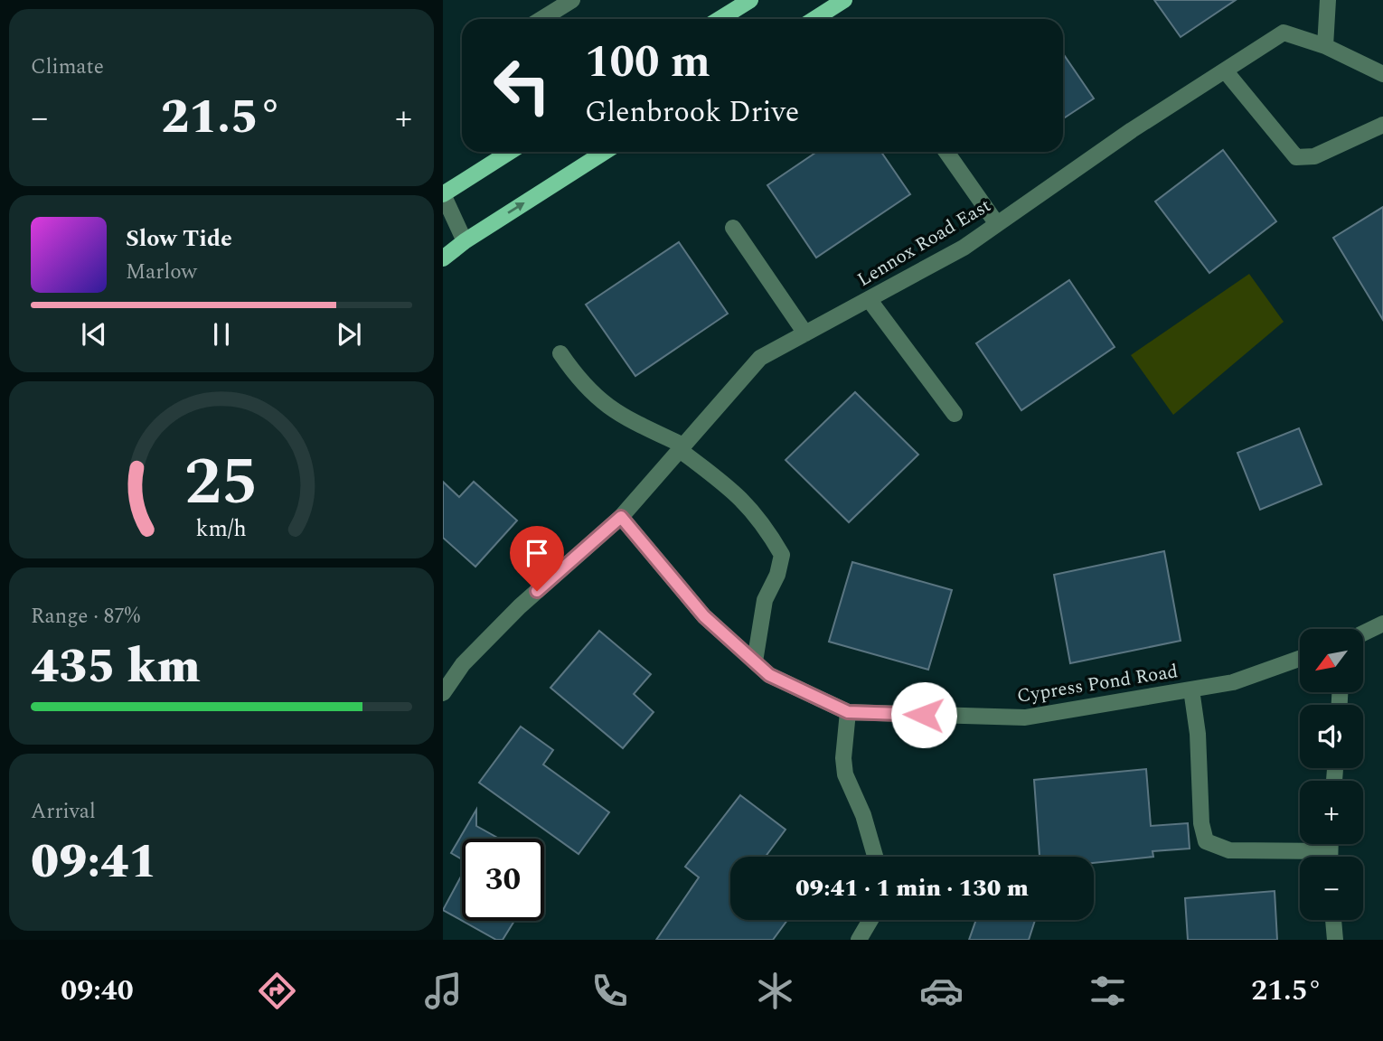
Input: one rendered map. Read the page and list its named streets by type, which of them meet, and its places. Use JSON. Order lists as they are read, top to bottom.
{
  "streets": {
    "street": ["Lennox Road East", "Cypress Pond Road"]
  },
  "crossings": [
    ["Lennox Road East", "Cypress Pond Road"]
  ],
  "north": "bottom left",
  "page": {
    "tile": [
      "Climate",
      ["Range · 87%", "435 km"],
      ["Arrival", "09:41"]
    ],
    "turn": ["100 m", "Glenbrook Drive"],
    "heat": ["−", "21.5°", "+"],
    "song": ["Slow Tide", "Marlow"],
    "map_buttons": ["+", "−"],
    "limit": "30",
    "trip": "09:41 · 1 min · 130 m",
    "tabs": ["09:40", "21.5°"],
    "gauge": ["25", "km/h"]
  }
}
